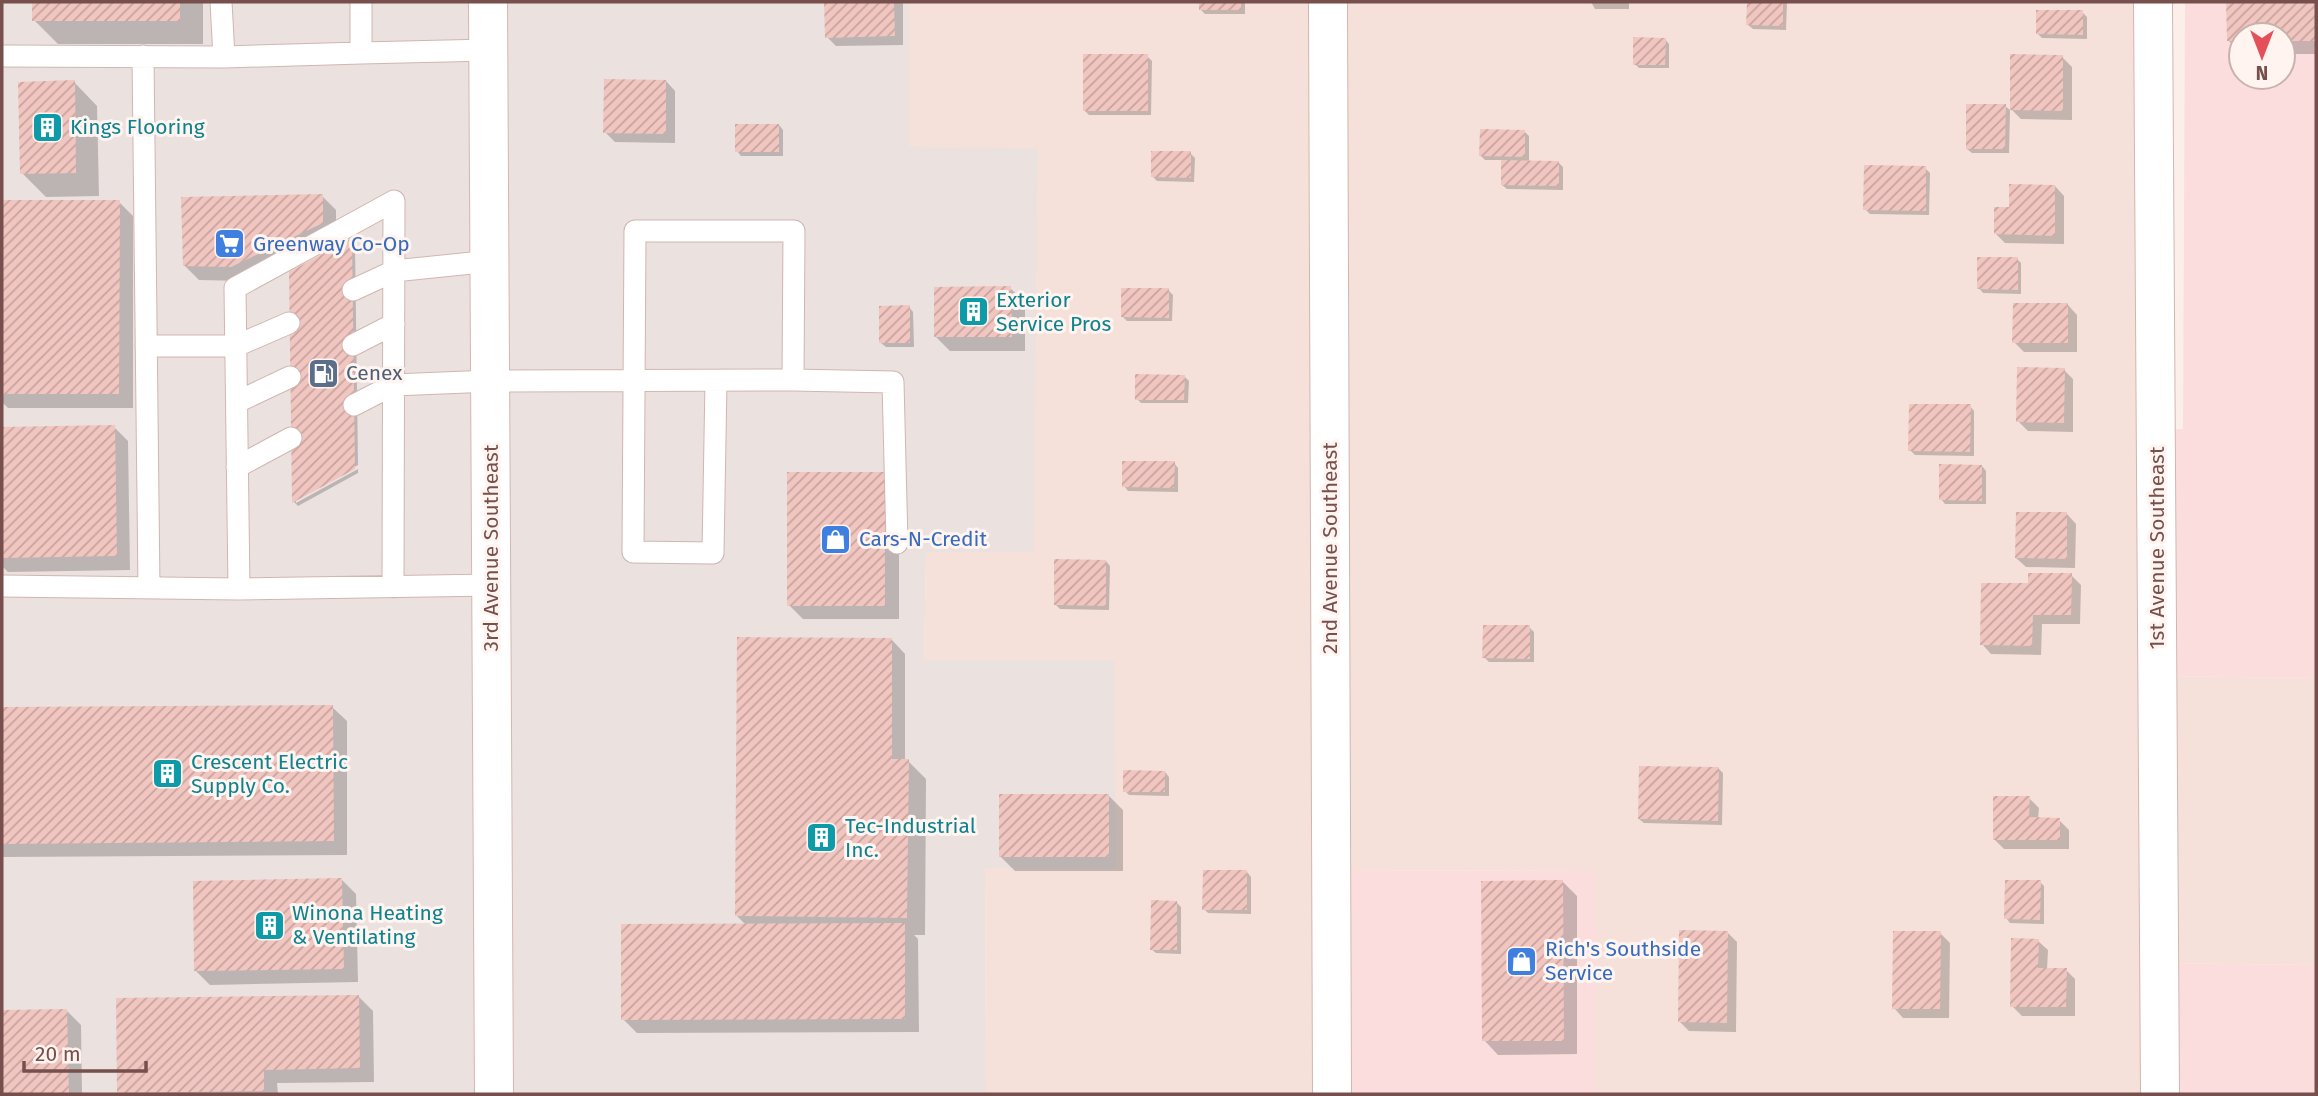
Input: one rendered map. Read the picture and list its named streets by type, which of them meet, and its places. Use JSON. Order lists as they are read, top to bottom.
{
  "streets": {
    "street": ["3rd Avenue Southeast", "2nd Avenue Southeast", "1st Avenue Southeast"]
  },
  "places": {
    "building": [
      "Kings Flooring",
      "Exterior Service Pros",
      "Crescent Electric Supply Co.",
      "Tec-Industrial Inc.",
      "Winona Heating & Ventilating"
    ],
    "supermarket": ["Greenway Co-Op"],
    "fuel station": ["Cenex"],
    "shop": ["Cars-N-Credit", "Rich's Southside Service"]
  },
  "scale_bar": "20 m",
  "north": "bottom"
}
